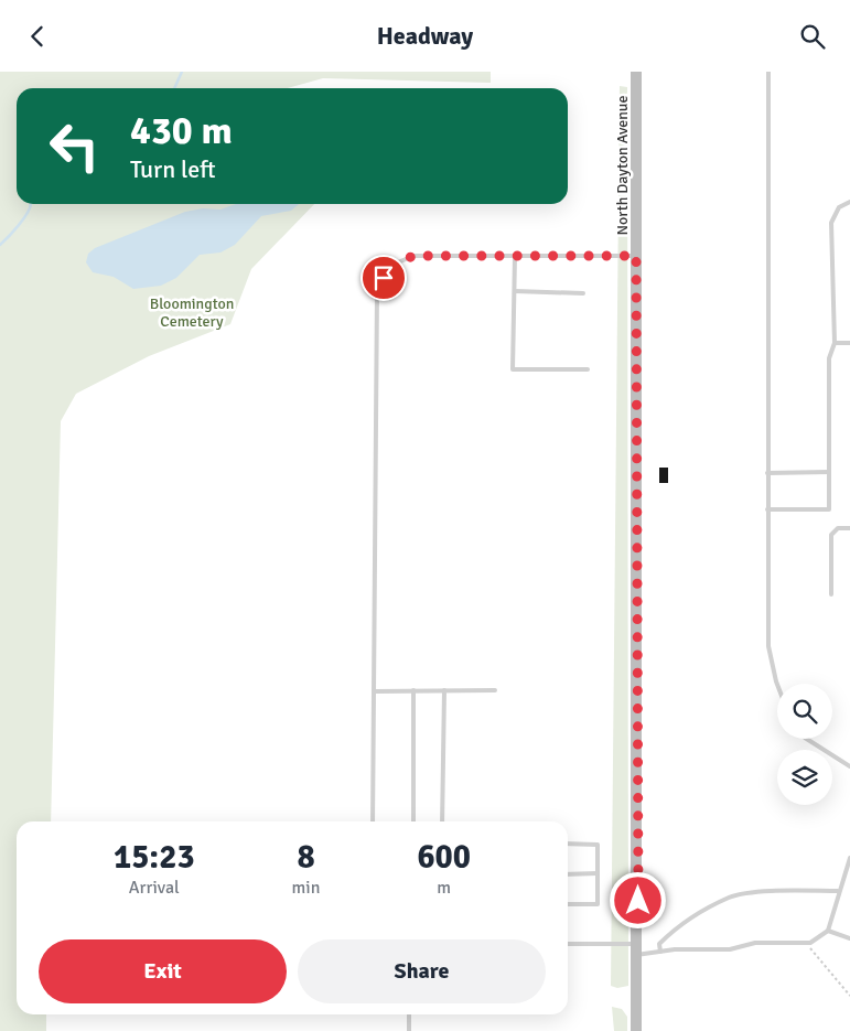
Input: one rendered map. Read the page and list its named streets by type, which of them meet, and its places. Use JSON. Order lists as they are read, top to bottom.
{
  "streets": {
    "main road": ["North Dayton Avenue"]
  },
  "parks": ["Bloomington Cemetery"],
  "page": {
    "header": "Headway",
    "turn": ["430 m", "Turn left"],
    "eta": [
      "15:23",
      "Arrival",
      "8",
      "min",
      "600",
      "m"
    ],
    "buttons": ["Exit", "Share"]
  }
}
